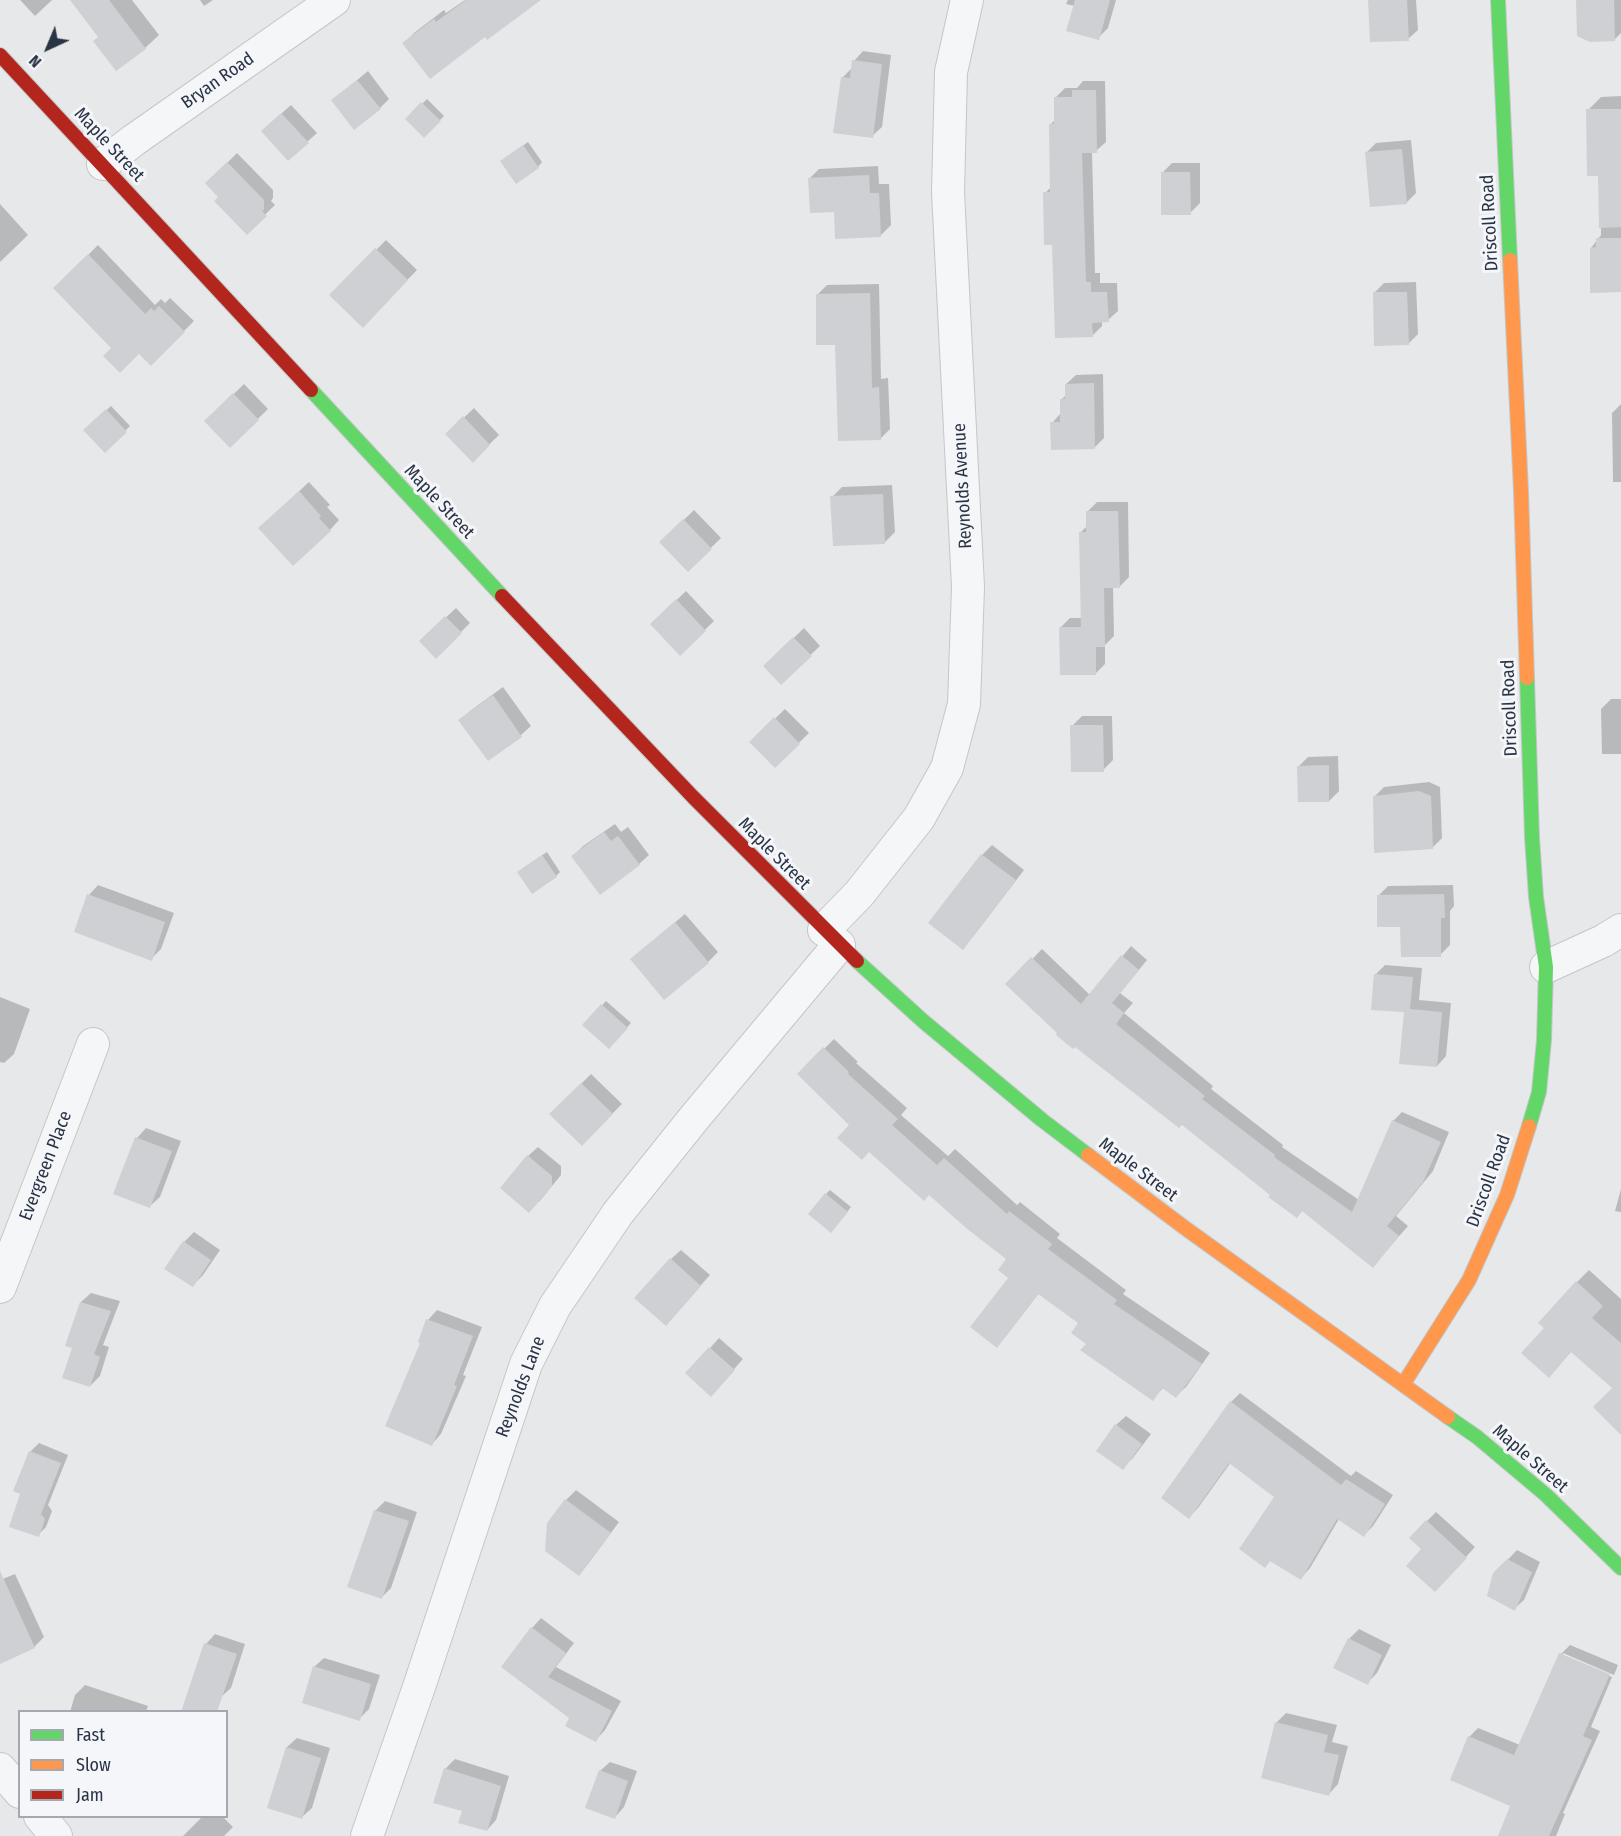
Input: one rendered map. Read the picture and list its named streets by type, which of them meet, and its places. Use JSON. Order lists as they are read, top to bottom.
{
  "streets": {
    "street": [
      "Bryan Road",
      "Maple Street",
      "Driscoll Road",
      "Reynolds Avenue",
      "Evergreen Place",
      "Reynolds Lane"
    ]
  },
  "crossings": [
    ["Bryan Road", "Maple Street"],
    ["Maple Street", "Driscoll Road"],
    ["Maple Street", "Reynolds Avenue"],
    ["Maple Street", "Reynolds Lane"],
    ["Reynolds Avenue", "Reynolds Lane"]
  ],
  "legend": ["Fast", "Slow", "Jam"],
  "north": "bottom left"
}
